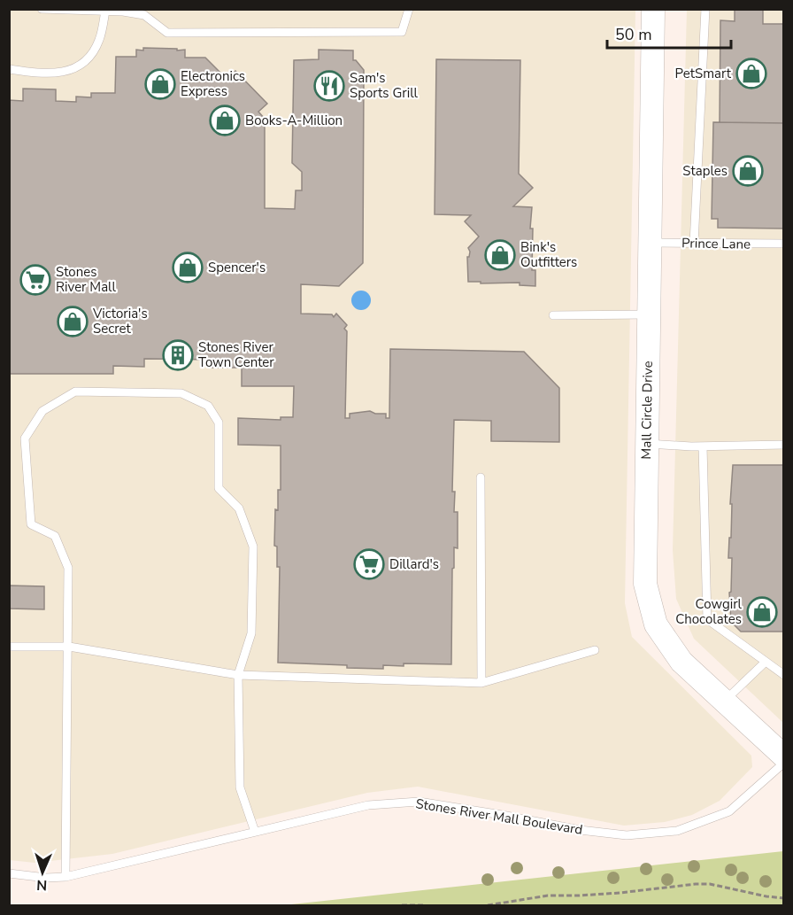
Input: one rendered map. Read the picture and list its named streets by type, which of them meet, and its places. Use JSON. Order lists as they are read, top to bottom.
{
  "streets": {
    "street": ["Mall Circle Drive"],
    "lane": ["Prince Lane", "Stones River Mall Boulevard"]
  },
  "crossings": [
    ["Prince Lane", "Mall Circle Drive"]
  ],
  "places": {
    "shop": [
      "PetSmart",
      "Electronics Express",
      "Books-A-Million",
      "Staples",
      "Bink's Outfitters",
      "Spencer's",
      "Victoria's Secret",
      "Cowgirl Chocolates"
    ],
    "restaurant": ["Sam's Sports Grill"],
    "supermarket": ["Stones River Mall", "Dillard's"],
    "building": ["Stones River Town Center"]
  },
  "scale_bar": "50 m",
  "north": "bottom"
}
